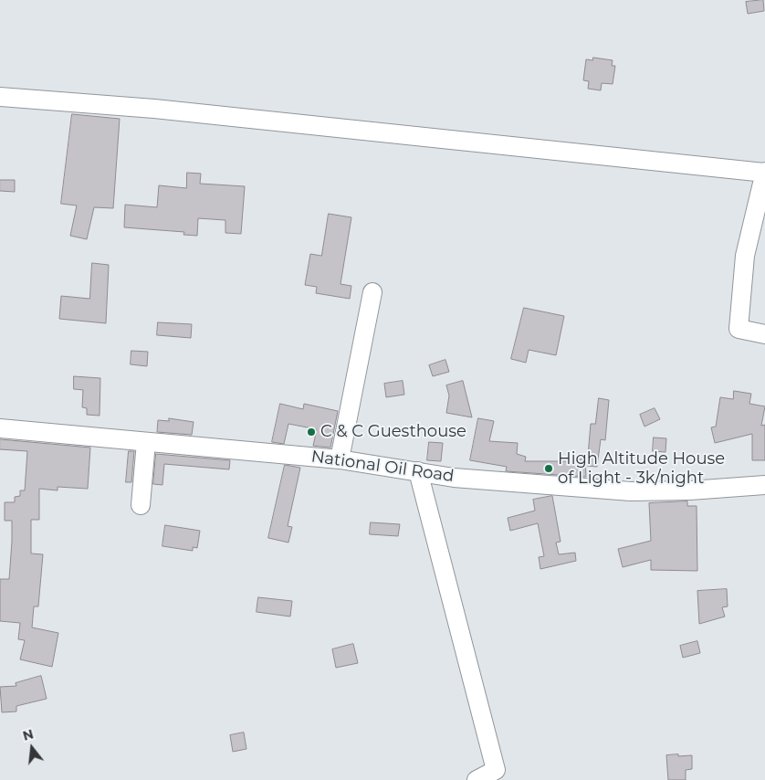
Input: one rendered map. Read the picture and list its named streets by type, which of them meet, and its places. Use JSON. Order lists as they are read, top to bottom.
{
  "streets": {
    "street": ["National Oil Road"]
  },
  "places": ["C & C Guesthouse", "High Altitude House of Light - 3k/night"],
  "north": "top"
}
